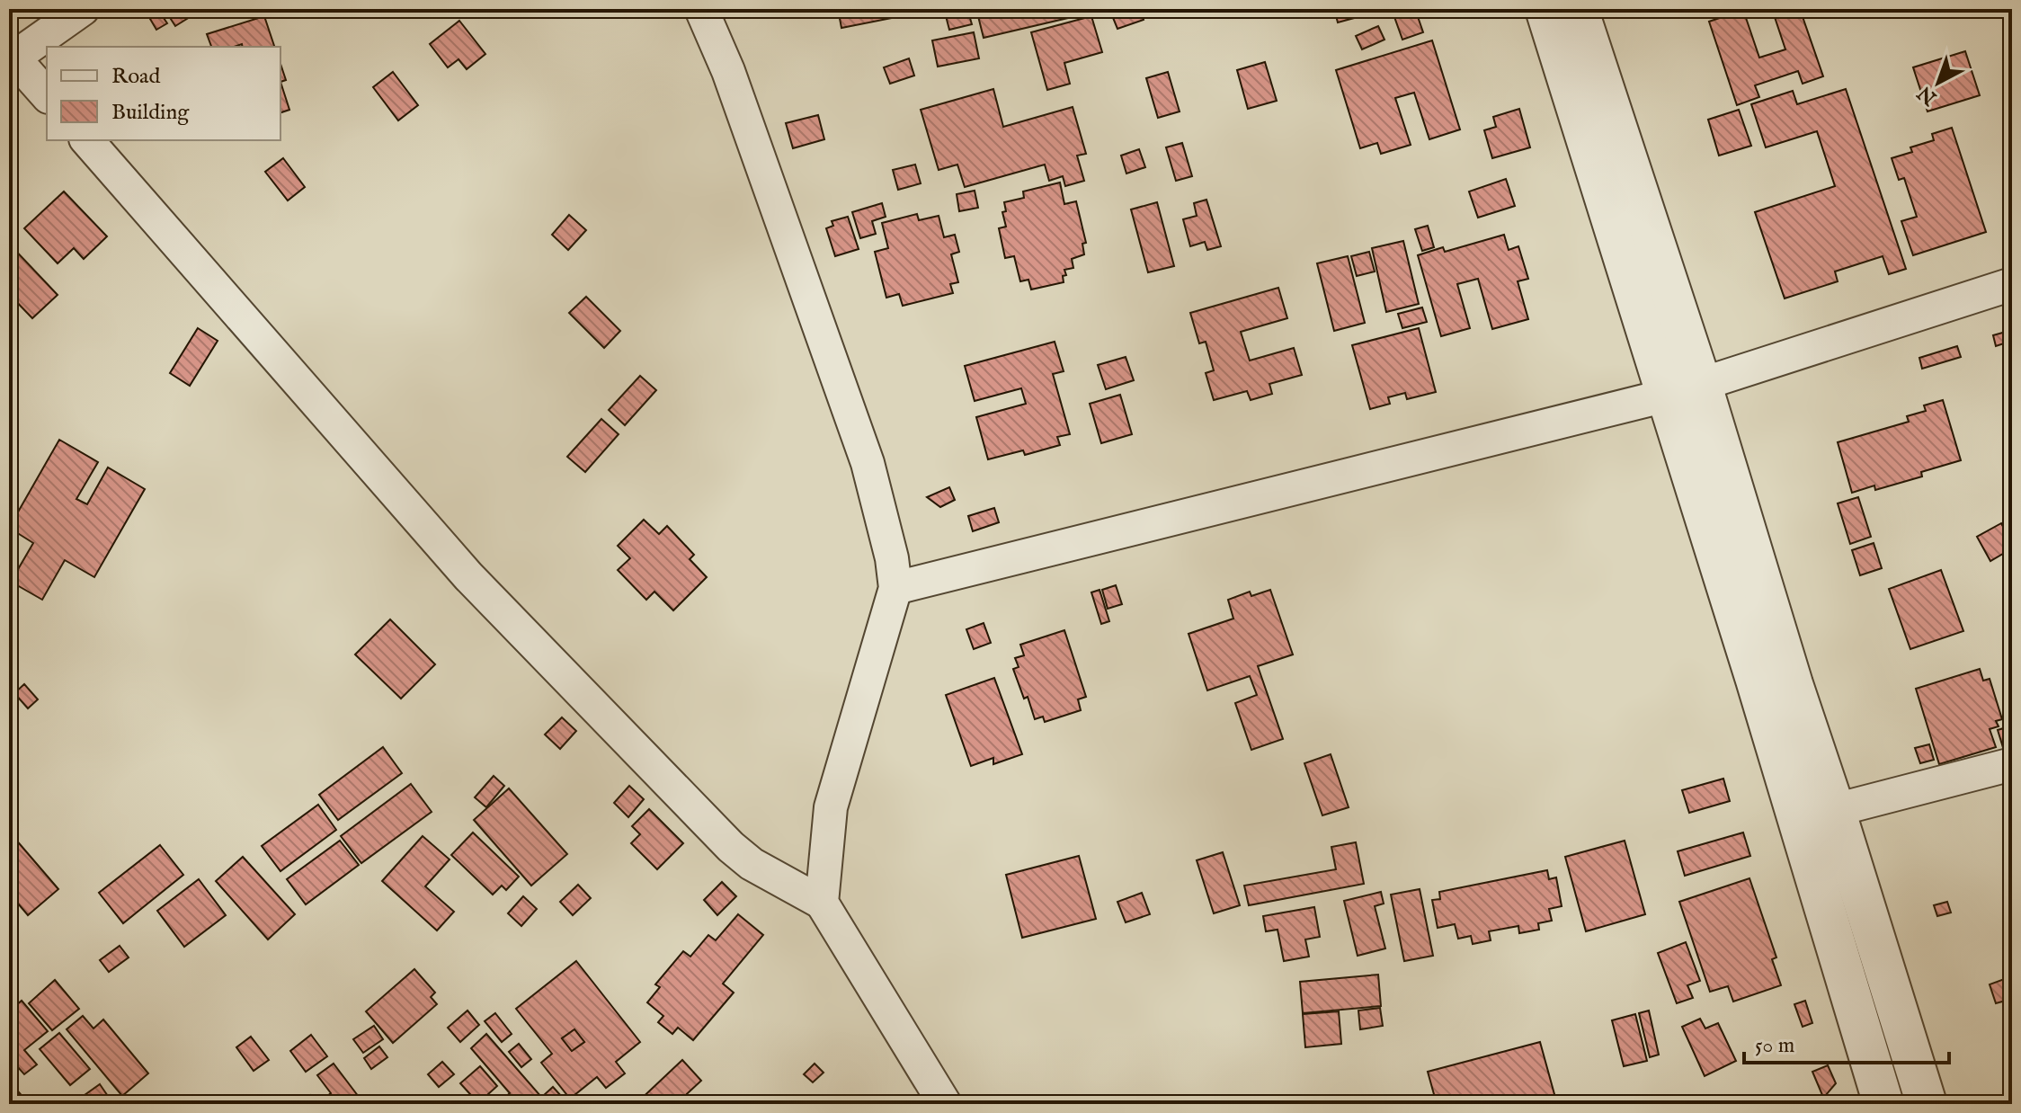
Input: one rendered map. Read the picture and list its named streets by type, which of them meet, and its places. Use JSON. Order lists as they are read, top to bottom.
{
  "legend": ["Road", "Building"],
  "scale_bar": "50 m",
  "north": "bottom left"
}
